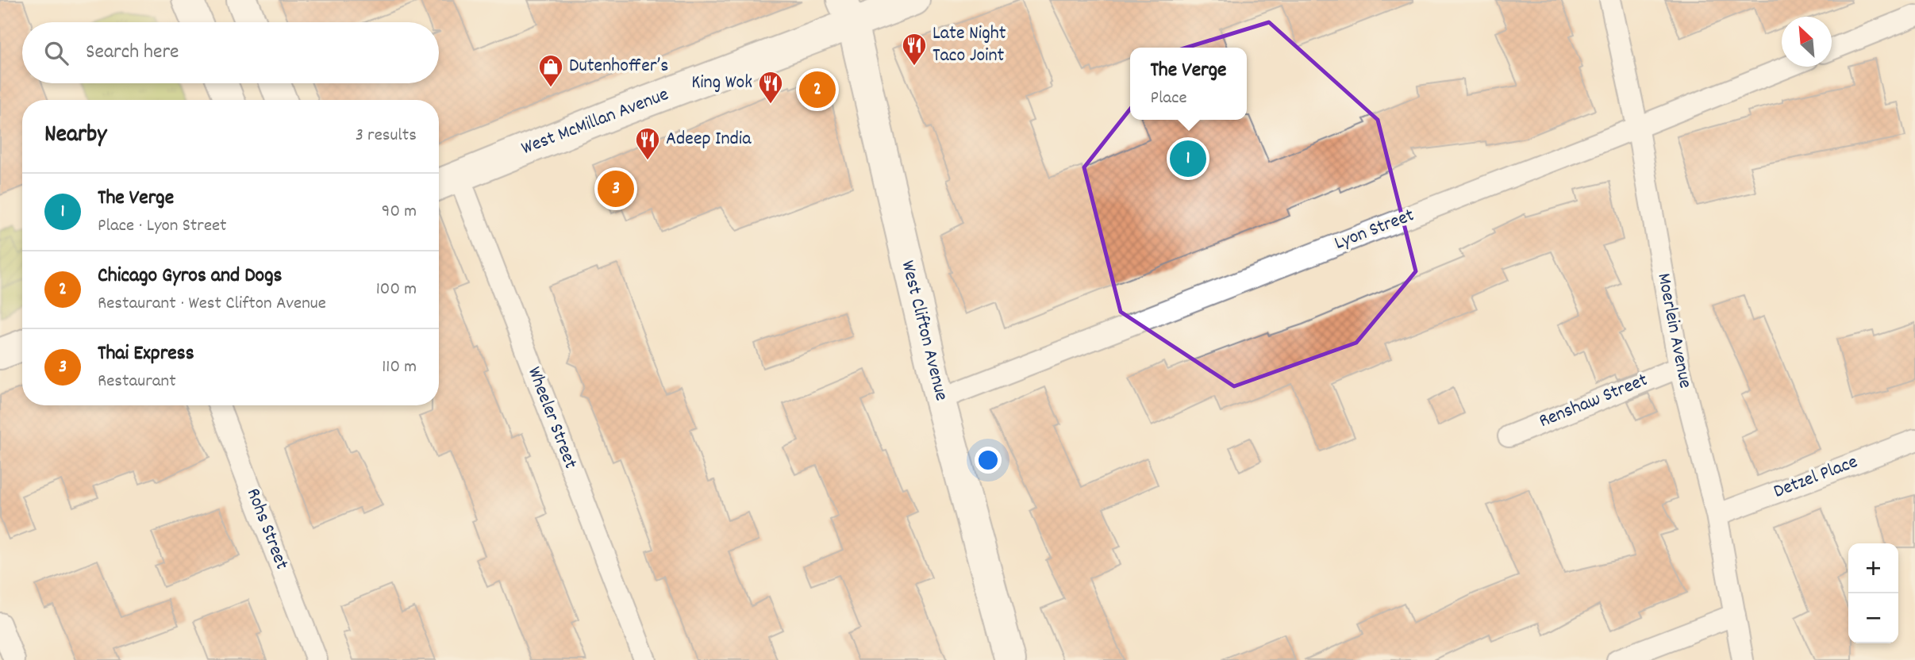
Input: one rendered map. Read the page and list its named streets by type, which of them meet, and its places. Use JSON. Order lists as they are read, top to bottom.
{
  "streets": {
    "main road": ["West McMillan Avenue", "West Clifton Avenue"],
    "street": [
      "Lyon Street",
      "Moerlein Avenue",
      "Renshaw Street",
      "Wheeler Street",
      "Detzel Place",
      "Rohs Street"
    ]
  },
  "crossings": [
    ["West McMillan Avenue", "West Clifton Avenue"],
    ["West McMillan Avenue", "Wheeler Street"],
    ["Lyon Street", "West Clifton Avenue"],
    ["Lyon Street", "Moerlein Avenue"],
    ["Moerlein Avenue", "Renshaw Street"],
    ["Moerlein Avenue", "Detzel Place"]
  ],
  "places": {
    "restaurant": ["Late Night Taco Joint", "King Wok", "Adeep India"],
    "shop": ["Dutenhoffer’s"]
  },
  "north": "top left",
  "page": {
    "search": "Search here",
    "popup": ["The Verge", "Place"],
    "pins": ["2", "1", "3"],
    "heading": ["Nearby", "3 results"],
    "list": [
      {
        "mark": "1",
        "name": "The Verge",
        "note": "Place · Lyon Street",
        "value": "90 m"
      },
      {
        "mark": "2",
        "name": "Chicago Gyros and Dogs",
        "note": "Restaurant · West Clifton Avenue",
        "value": "100 m"
      },
      {
        "mark": "3",
        "name": "Thai Express",
        "note": "Restaurant",
        "value": "110 m"
      }
    ],
    "map_buttons": ["+", "−"]
  }
}
